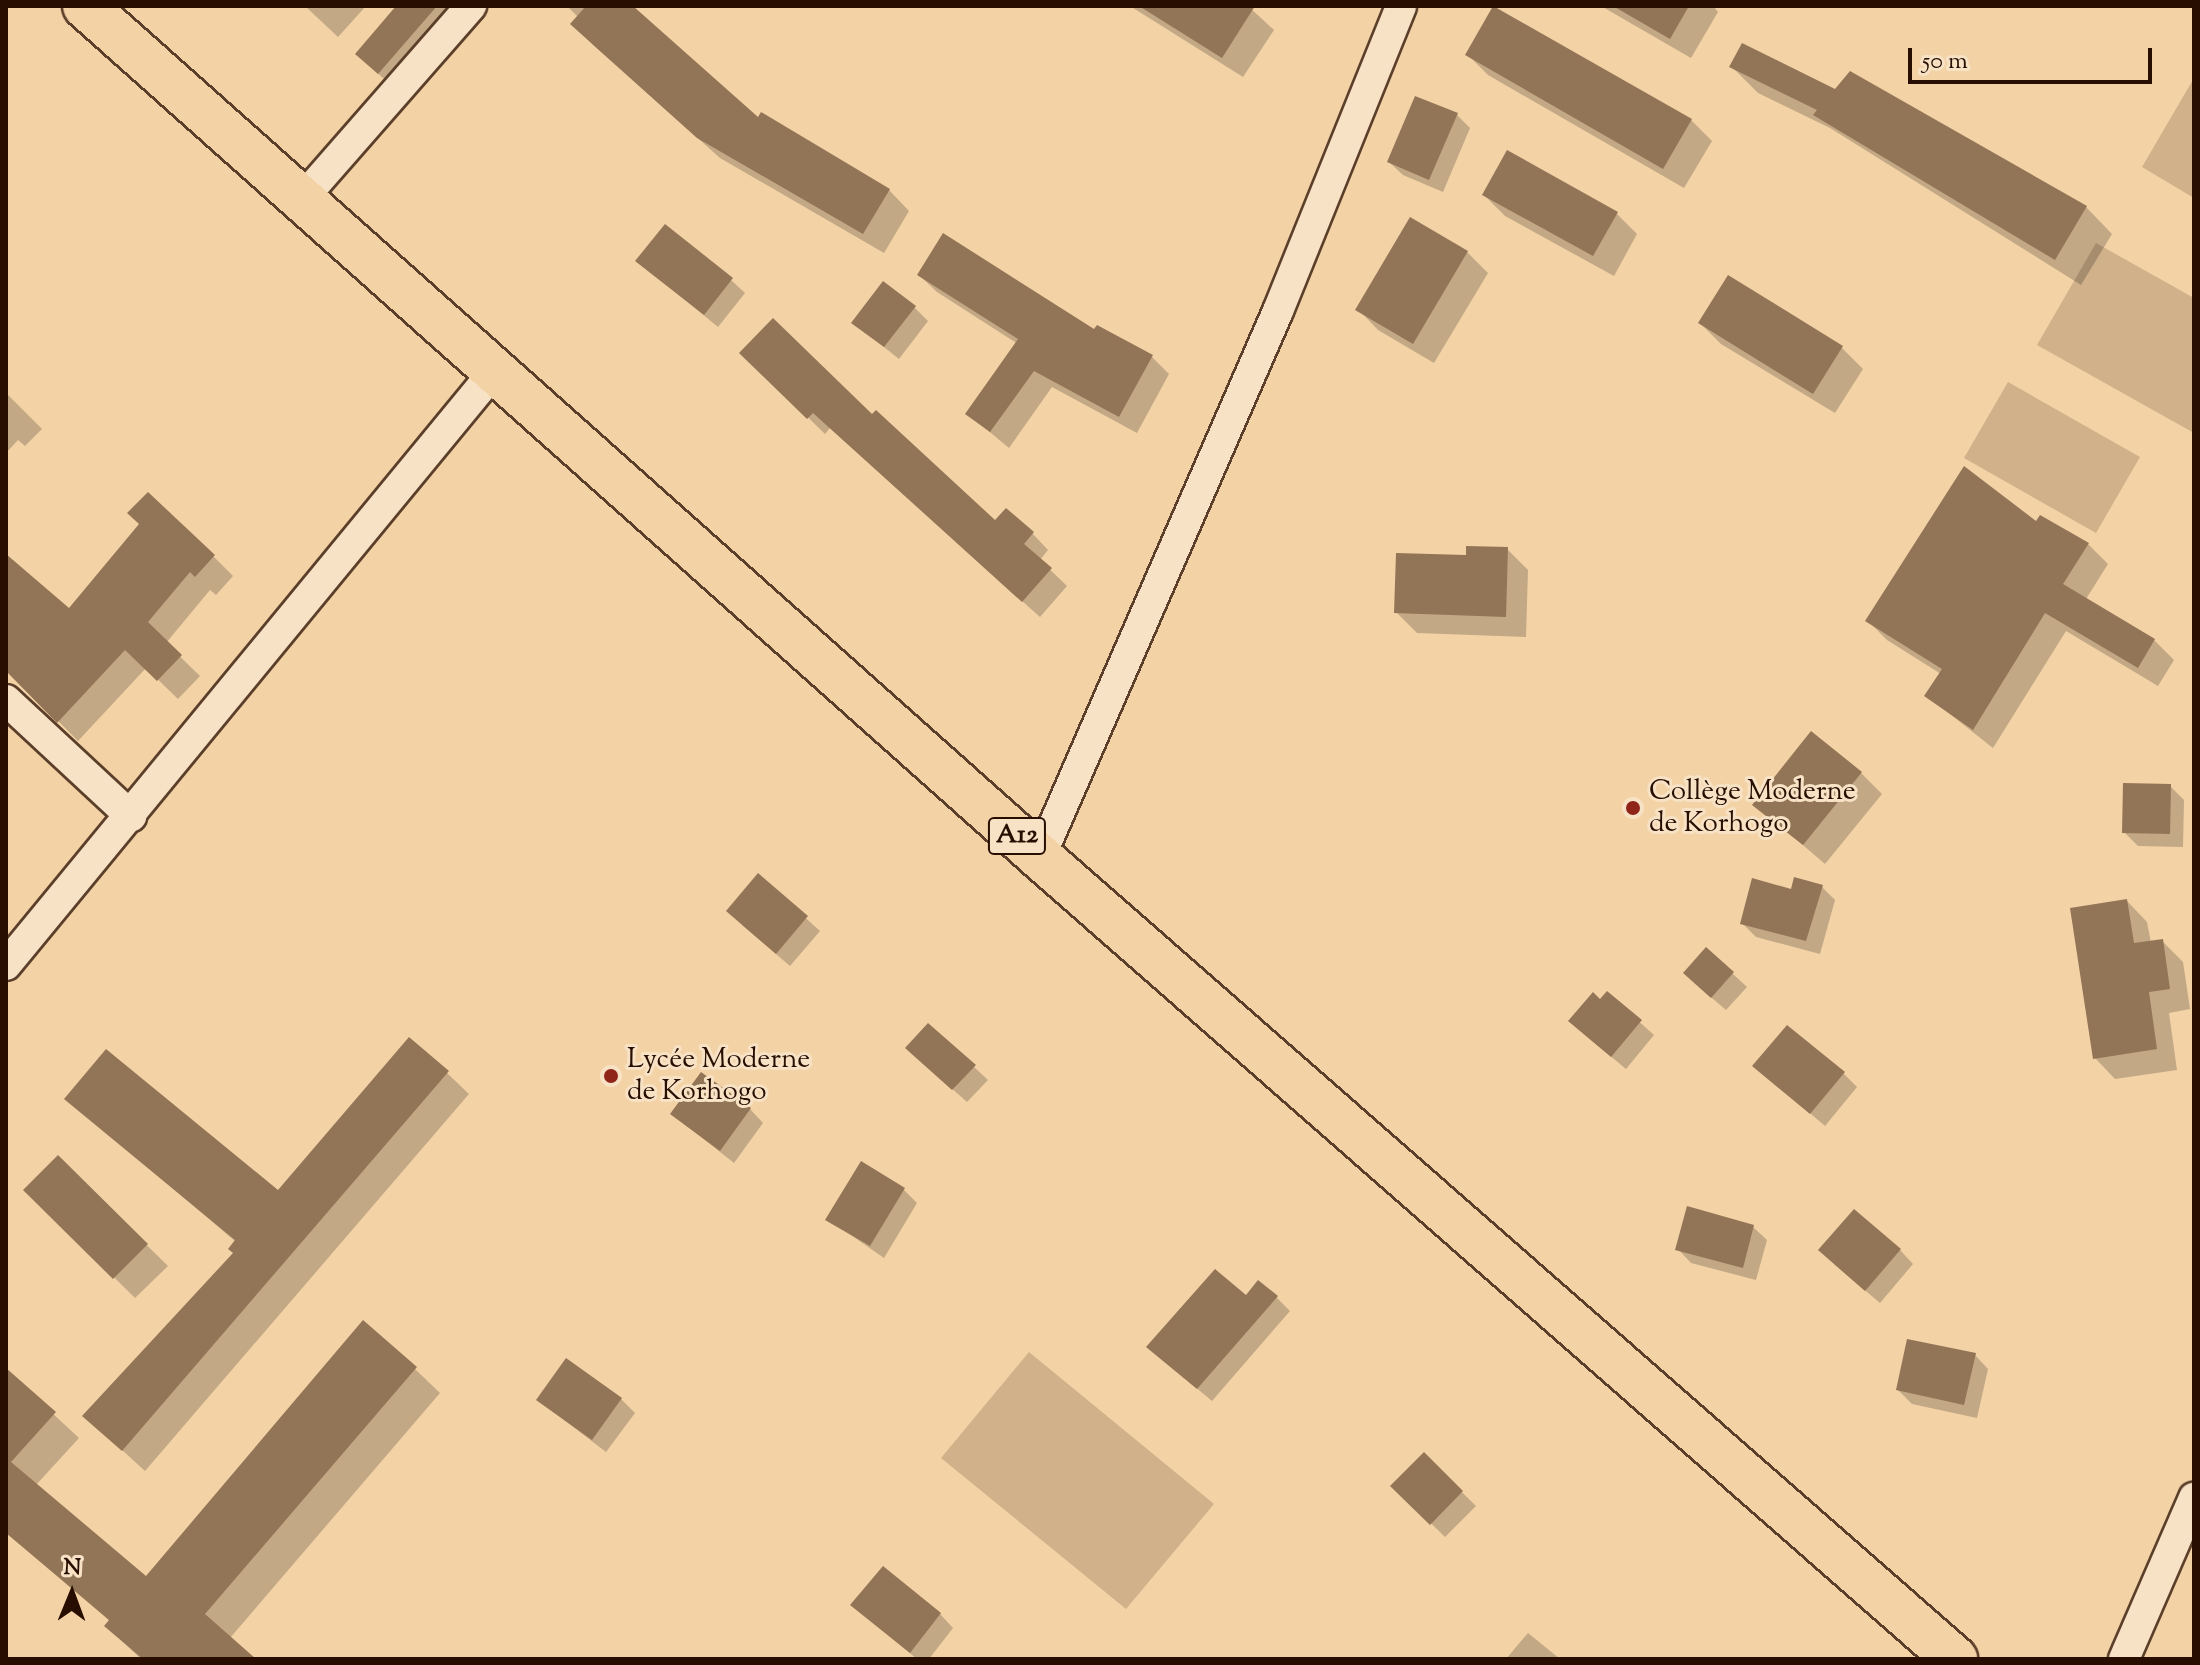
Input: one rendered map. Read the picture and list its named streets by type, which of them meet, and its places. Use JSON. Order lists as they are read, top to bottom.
{
  "streets": {
    "main road": ["A12"]
  },
  "places": ["Collège Moderne de Korhogo", "Lycée Moderne de Korhogo"],
  "scale_bar": "50 m",
  "north": "top"
}
